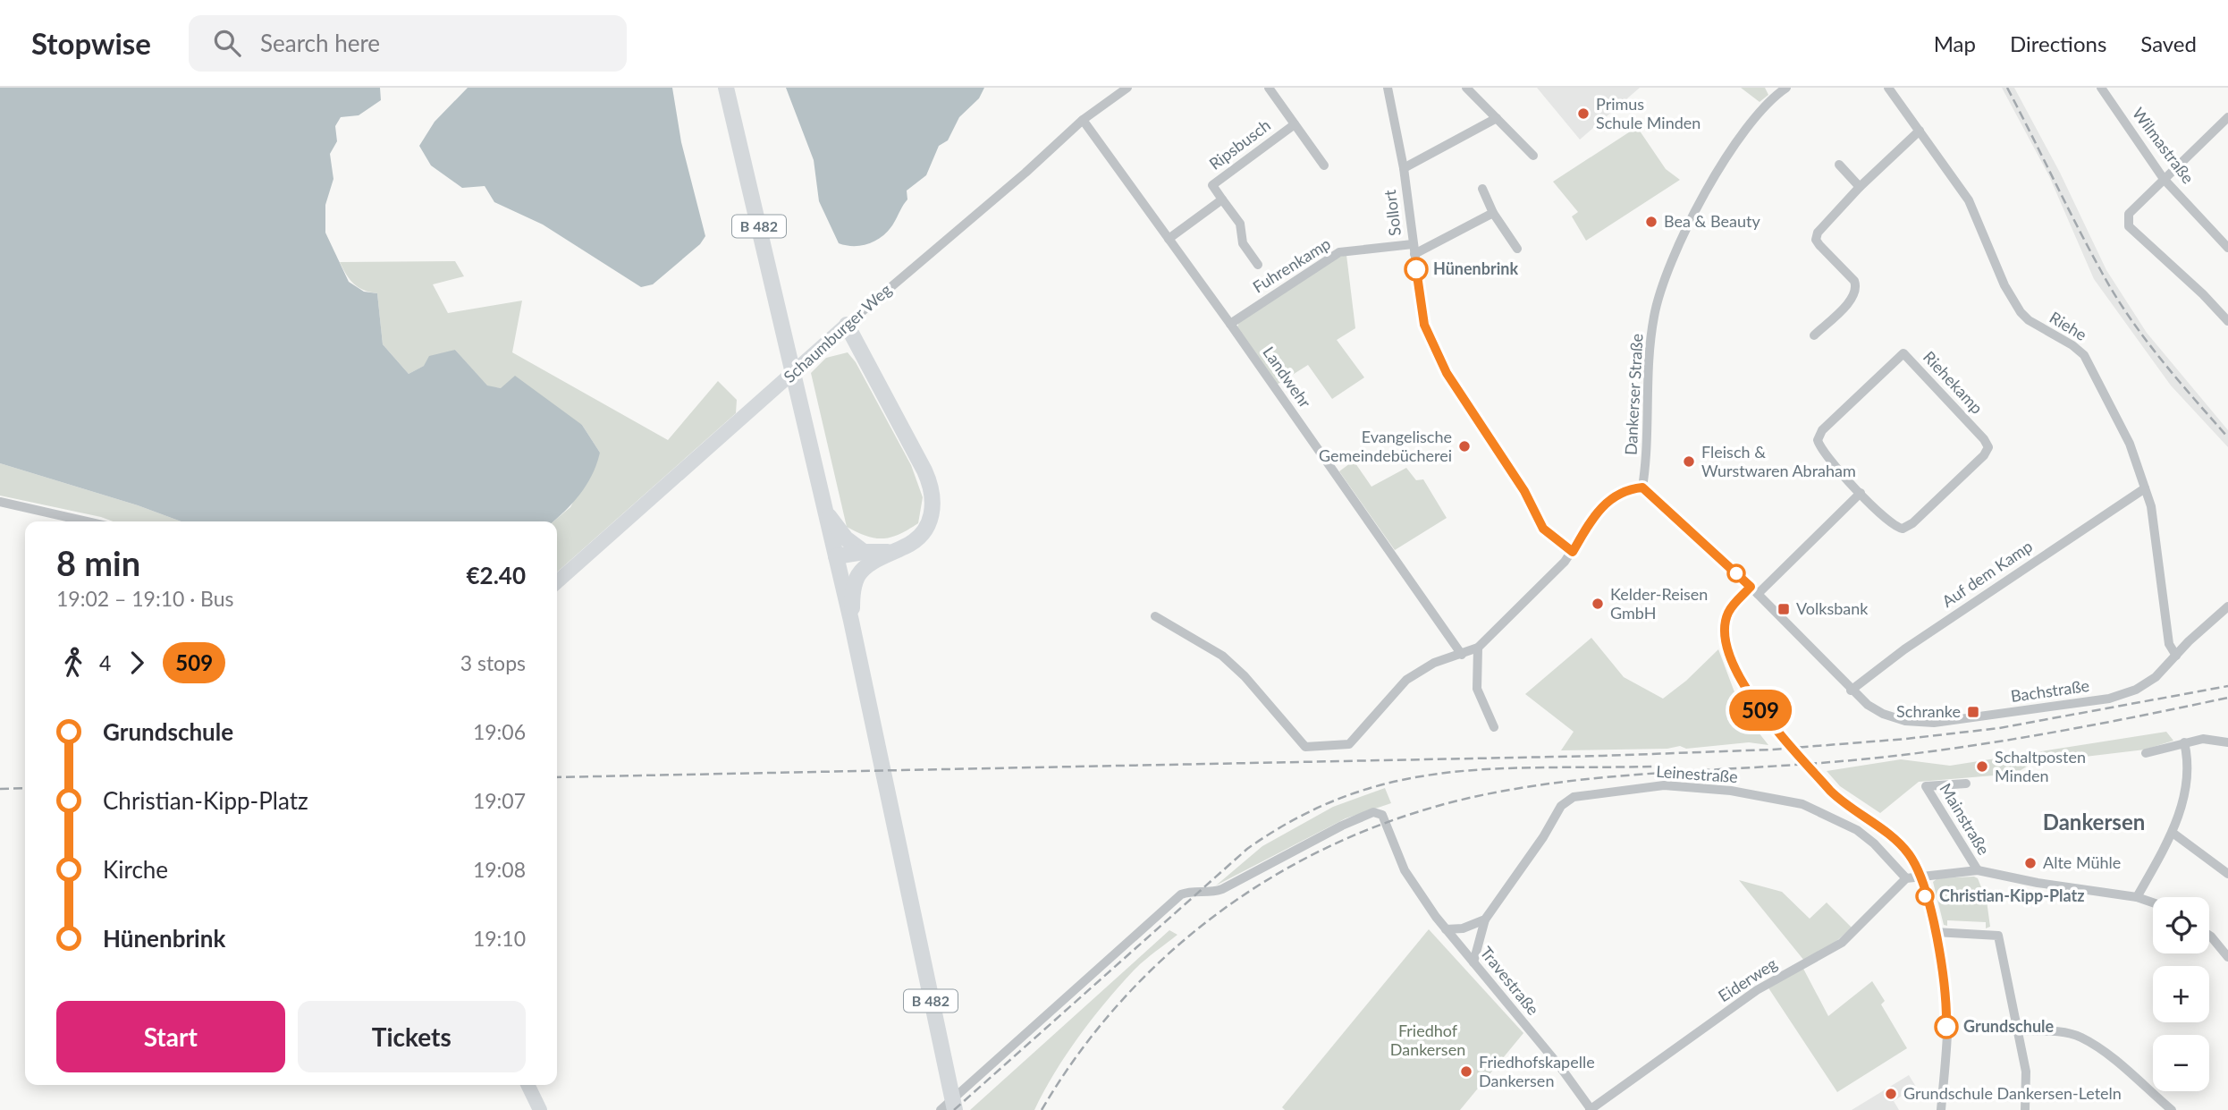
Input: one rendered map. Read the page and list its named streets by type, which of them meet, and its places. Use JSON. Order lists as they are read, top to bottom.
{
  "streets": {
    "main road": ["B 482"],
    "street": [
      "Ripsbusch",
      "Wilmastraße",
      "Sollort",
      "Fuhrenkamp",
      "Riehe",
      "Schaumburger Weg",
      "Landwehr",
      "Riehekamp",
      "Dankerser Straße",
      "Auf dem Kamp",
      "Bachstraße",
      "Leinestraße",
      "Mainstraße",
      "Eiderweg",
      "Travestraße"
    ]
  },
  "crossings": [
    ["Sollort", "Fuhrenkamp"],
    ["Fuhrenkamp", "Landwehr"],
    ["Riehe", "Auf dem Kamp"],
    ["Riehe", "Bachstraße"],
    ["Schaumburger Weg", "Landwehr"],
    ["Auf dem Kamp", "Bachstraße"],
    ["Leinestraße", "Eiderweg"],
    ["Leinestraße", "Travestraße"],
    ["Mainstraße", "Eiderweg"],
    ["Eiderweg", "Travestraße"]
  ],
  "districts": ["Dankersen"],
  "parks": ["Friedhof Dankersen"],
  "places": {
    "other": [
      "Primus Schule Minden",
      "Bea & Beauty",
      "Hünenbrink",
      "Evangelische Gemeindebücherei",
      "Fleisch & Wurstwaren Abraham",
      "Kelder-Reisen GmbH",
      "Schaltposten Minden",
      "Alte Mühle",
      "Christian-Kipp-Platz",
      "Grundschule",
      "Friedhofskapelle Dankersen",
      "Grundschule Dankersen-Leteln"
    ],
    "transit": ["Volksbank", "Schranke"]
  },
  "lines": ["bus line 509"],
  "page": {
    "header": "Stopwise",
    "search": "Search here",
    "nav": ["Map", "Directions", "Saved"],
    "on_map": "509",
    "heading": ["8 min", "19:02 – 19:10 · Bus", "€2.40"],
    "legs": ["4", "509", "3 stops"],
    "list": [
      {
        "name": "Grundschule",
        "value": "19:06"
      },
      {
        "name": "Christian-Kipp-Platz",
        "value": "19:07"
      },
      {
        "name": "Kirche",
        "value": "19:08"
      },
      {
        "name": "Hünenbrink",
        "value": "19:10"
      }
    ],
    "map_buttons": ["+", "−"],
    "buttons": ["Start", "Tickets"]
  }
}
